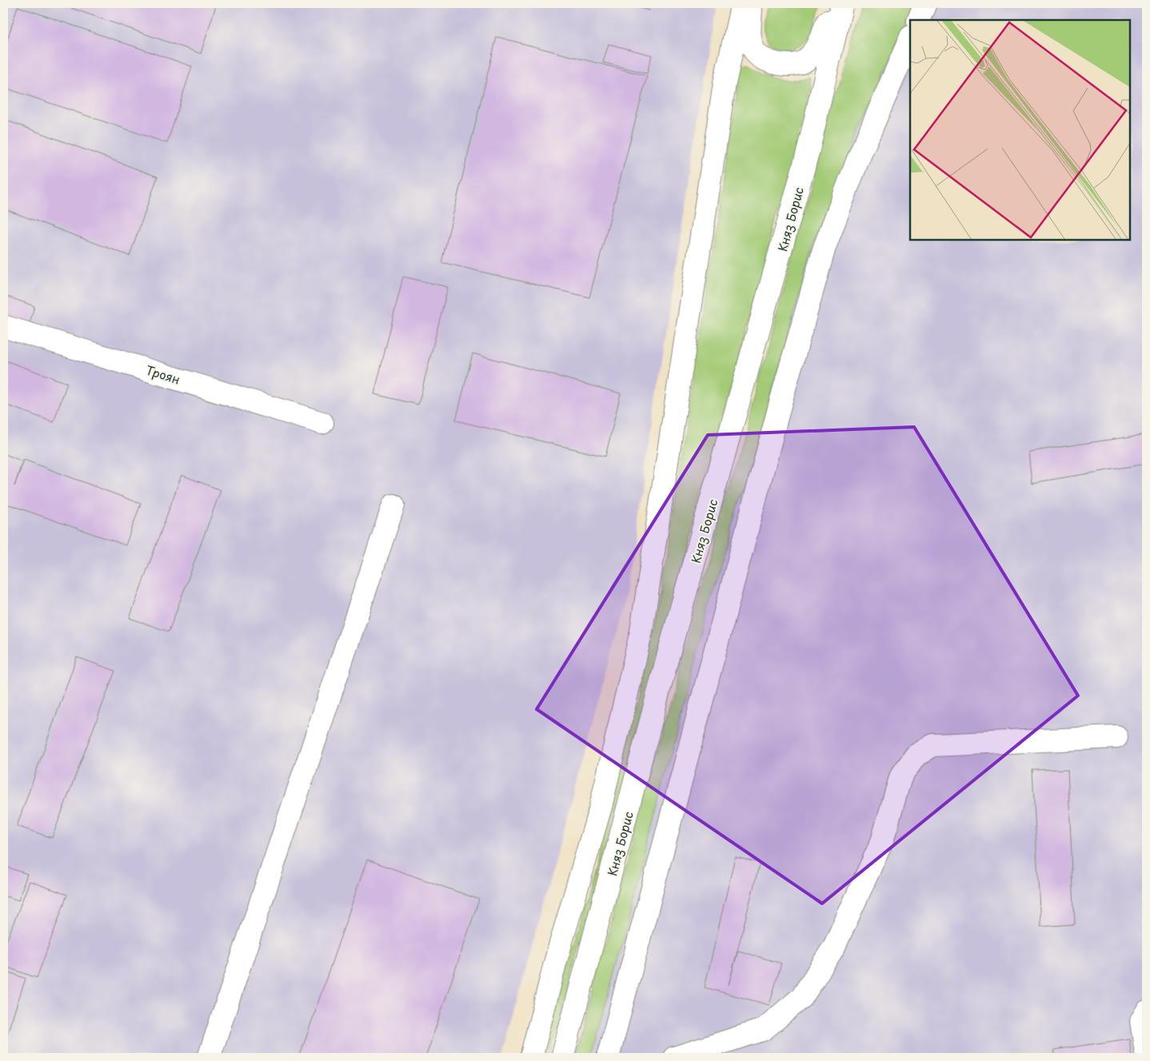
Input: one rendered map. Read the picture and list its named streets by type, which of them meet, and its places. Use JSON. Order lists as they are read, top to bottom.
{
  "streets": {
    "street": ["Княз Борис", "Троян"]
  }
}
